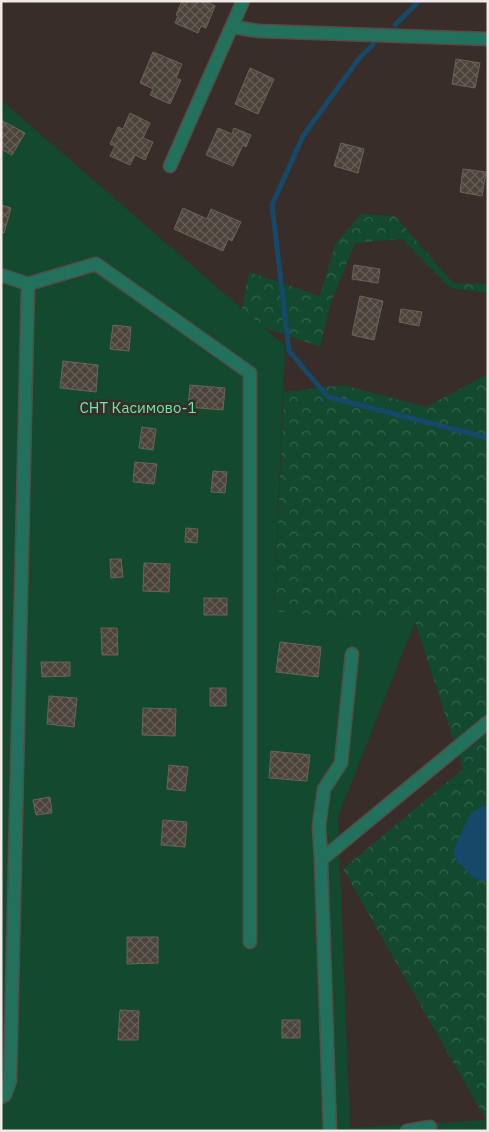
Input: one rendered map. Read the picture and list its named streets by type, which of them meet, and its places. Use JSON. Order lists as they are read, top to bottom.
{
  "parks": ["СНТ Касимово-1"]
}
